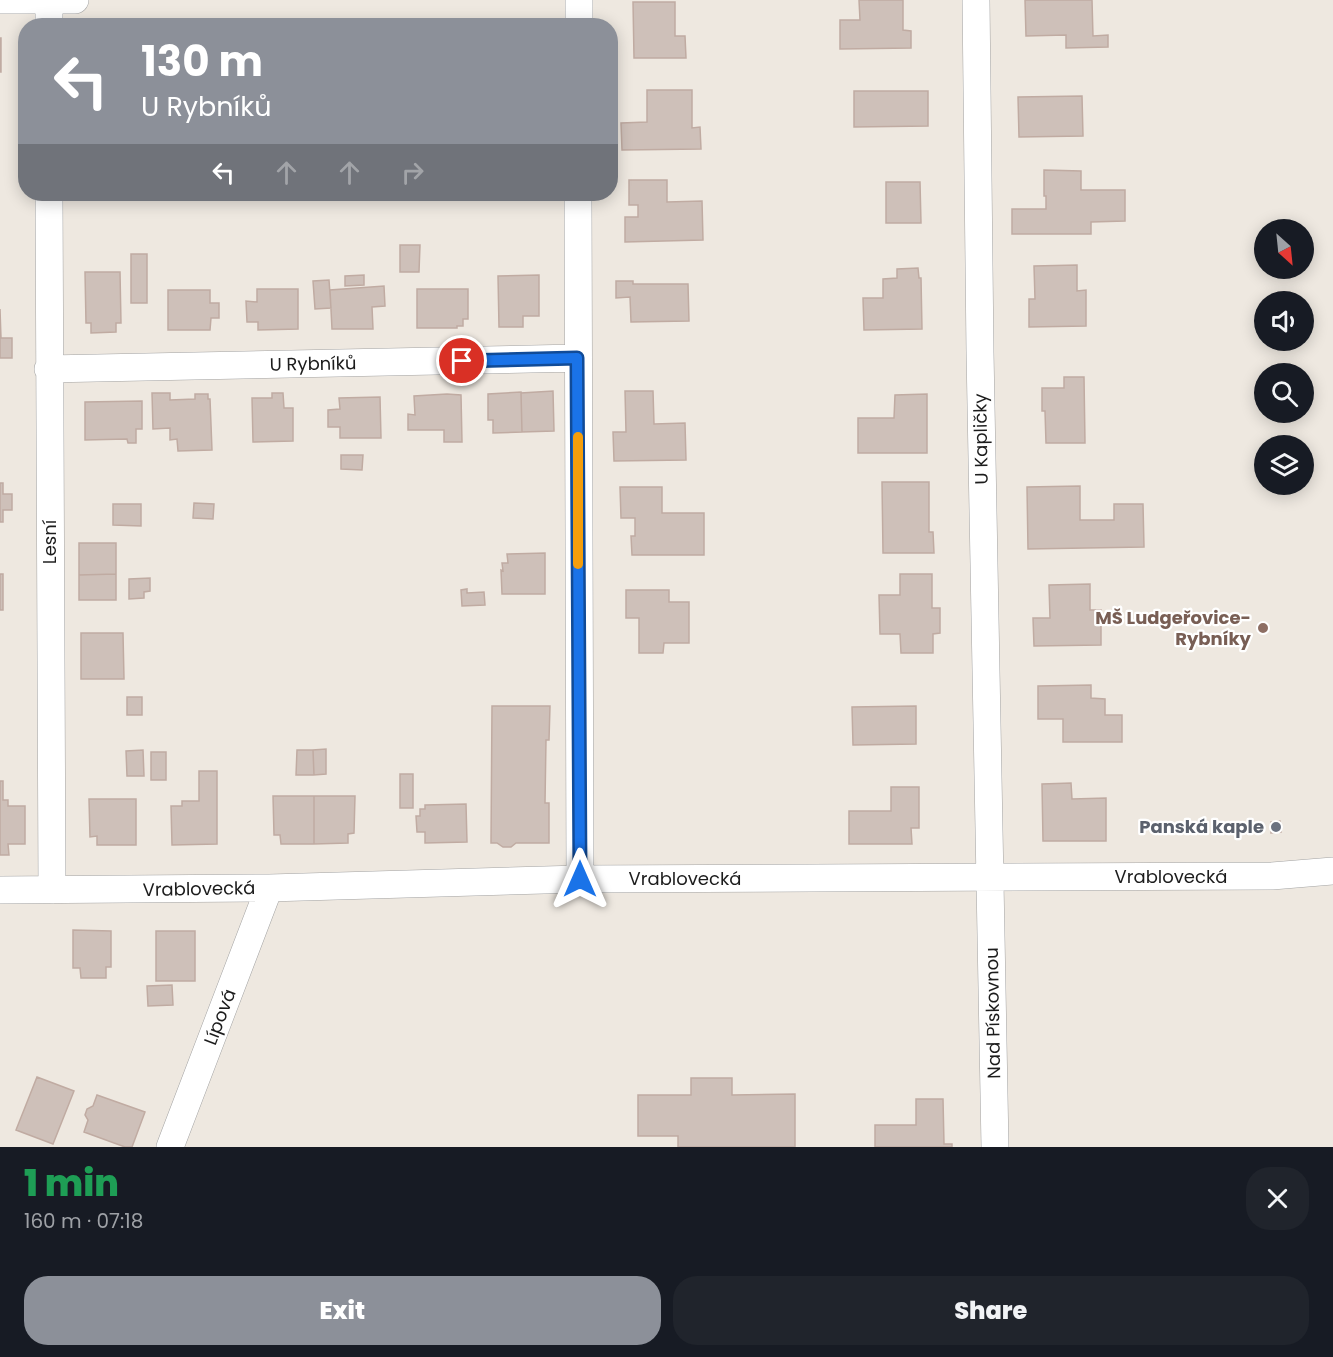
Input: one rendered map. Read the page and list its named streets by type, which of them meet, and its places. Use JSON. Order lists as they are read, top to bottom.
{
  "streets": {
    "street": [
      "U Rybníků",
      "U Kapličky",
      "Lesní",
      "Vrablovecká",
      "Nad Pískovnou",
      "Lípová"
    ]
  },
  "crossings": [
    ["U Rybníků", "Lesní"],
    ["U Kapličky", "Vrablovecká"],
    ["U Kapličky", "Nad Pískovnou"],
    ["Lesní", "Vrablovecká"],
    ["Vrablovecká", "Nad Pískovnou"],
    ["Vrablovecká", "Lípová"]
  ],
  "places": ["MŠ Ludgeřovice- Rybníky", "Panská kaple"],
  "north": "bottom right",
  "page": {
    "turn": ["130 m", "U Rybníků"],
    "heading": ["1 min", "160 m · 07:18"],
    "buttons": ["Exit", "Share"]
  }
}
